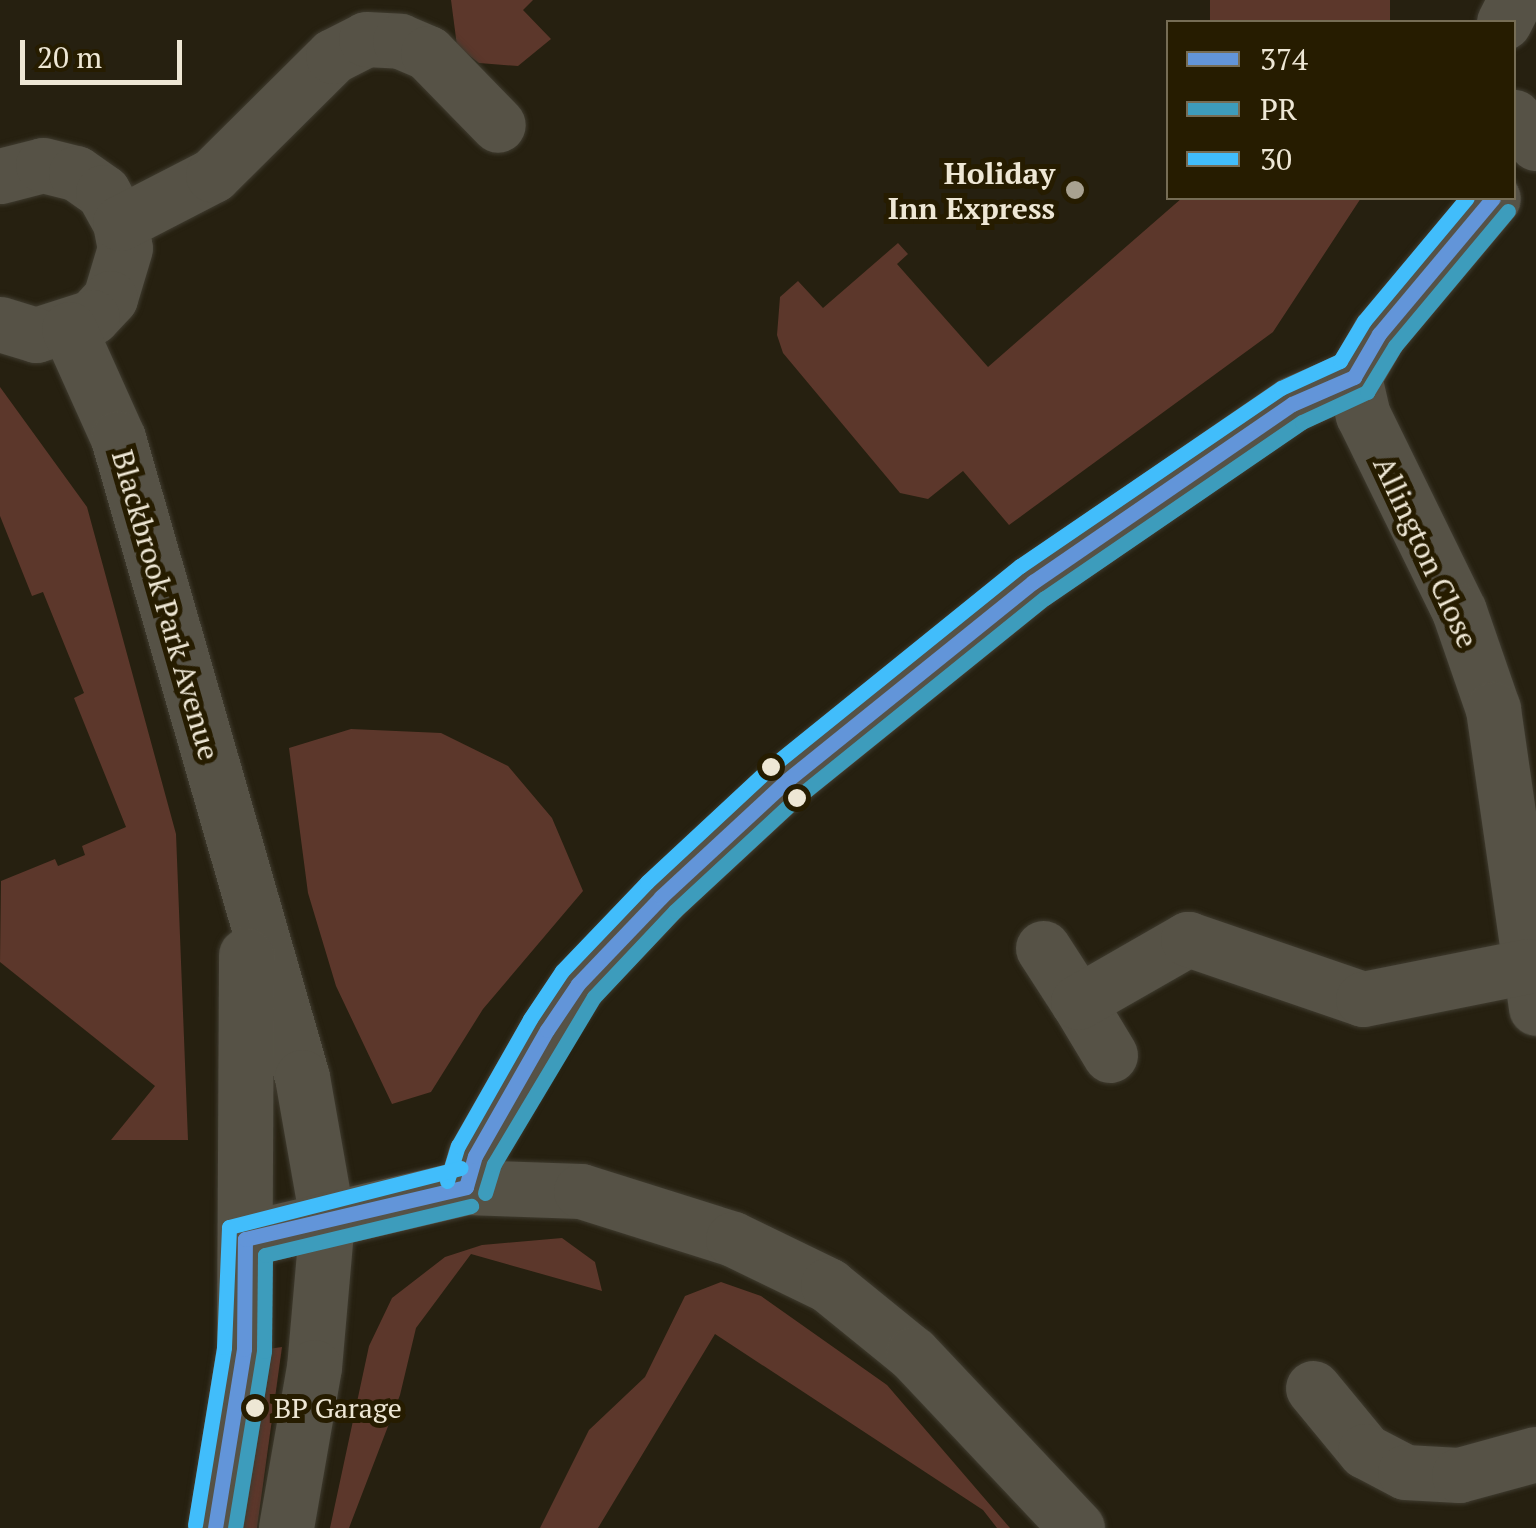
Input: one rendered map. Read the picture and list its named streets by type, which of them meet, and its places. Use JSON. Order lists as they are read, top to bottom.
{
  "streets": {
    "street": ["Allington Close", "Blackbrook Park Avenue"]
  },
  "places": ["Holiday Inn Express", "BP Garage"],
  "lines": ["transit line 374", "transit line 30", "transit line PR"],
  "legend": ["374", "PR", "30"],
  "scale_bar": "20 m"
}
